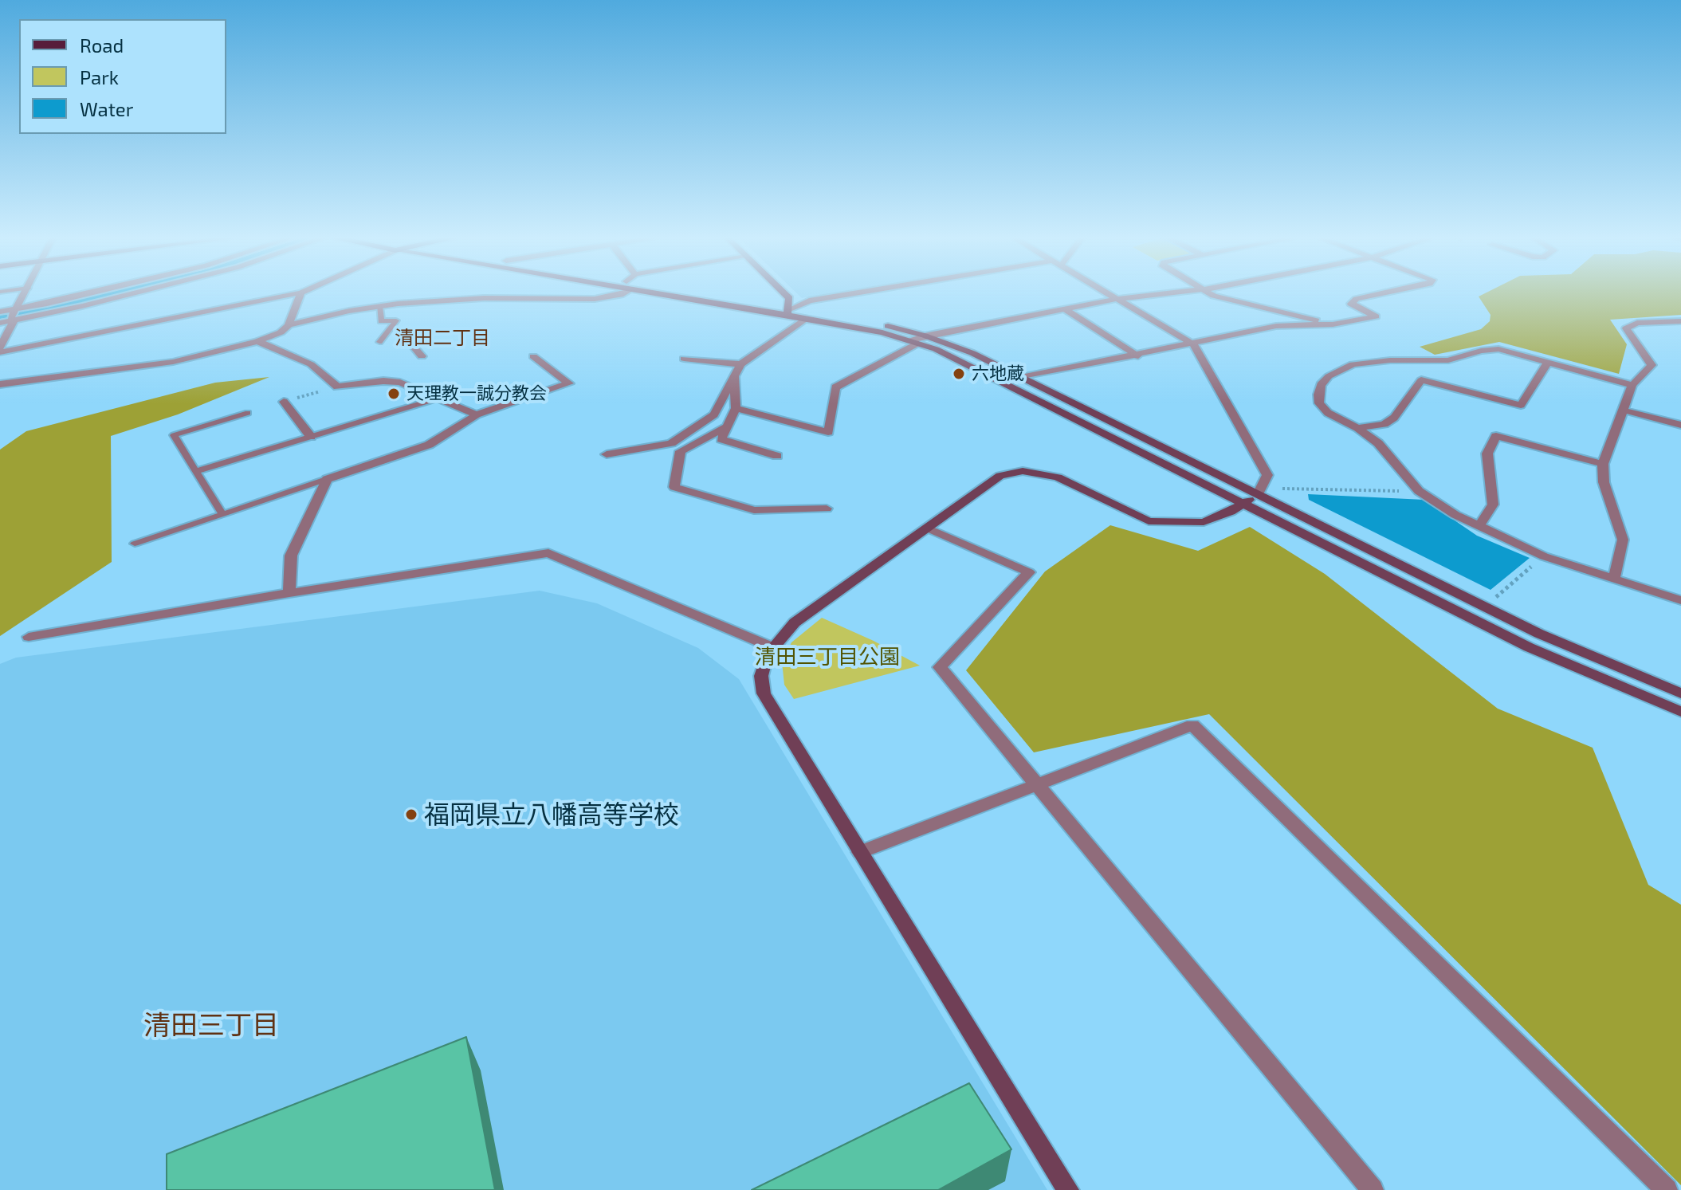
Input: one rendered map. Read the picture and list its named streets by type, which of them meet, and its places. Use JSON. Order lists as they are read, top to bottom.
{
  "districts": ["清田二丁目", "清田三丁目"],
  "parks": ["清田三丁目公園"],
  "places": ["六地蔵", "天理教一誠分教会", "福岡県立八幡高等学校"],
  "legend": ["Road", "Park", "Water"]
}
